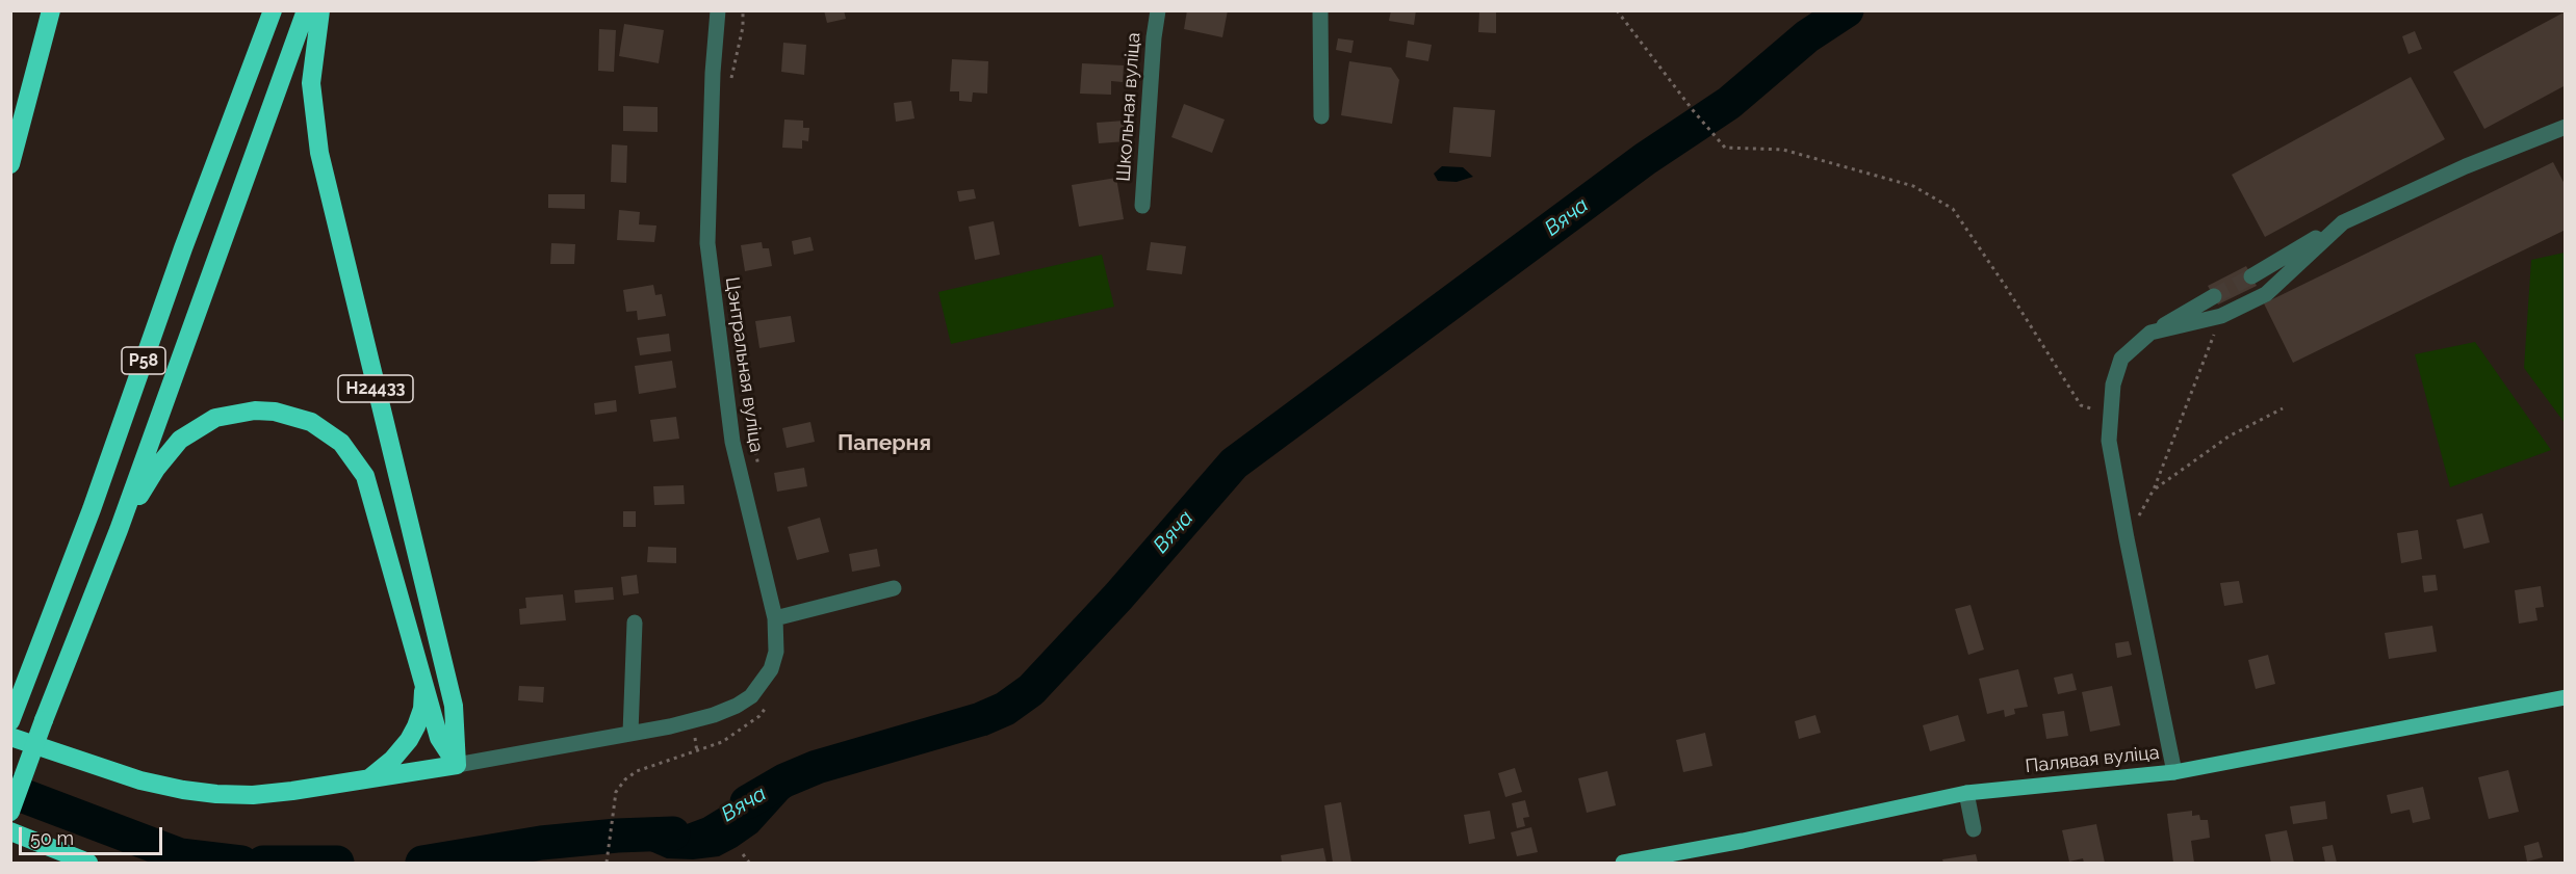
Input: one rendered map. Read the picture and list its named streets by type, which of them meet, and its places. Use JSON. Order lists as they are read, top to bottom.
{
  "streets": {
    "highway": ["Р58", "Н24433"],
    "main road": ["Палявая вуліца"],
    "street": ["Школьная вуліца", "Цэнтральная вуліца"]
  },
  "districts": ["Паперня"],
  "water": ["Вяча"],
  "scale_bar": "50 m"
}
